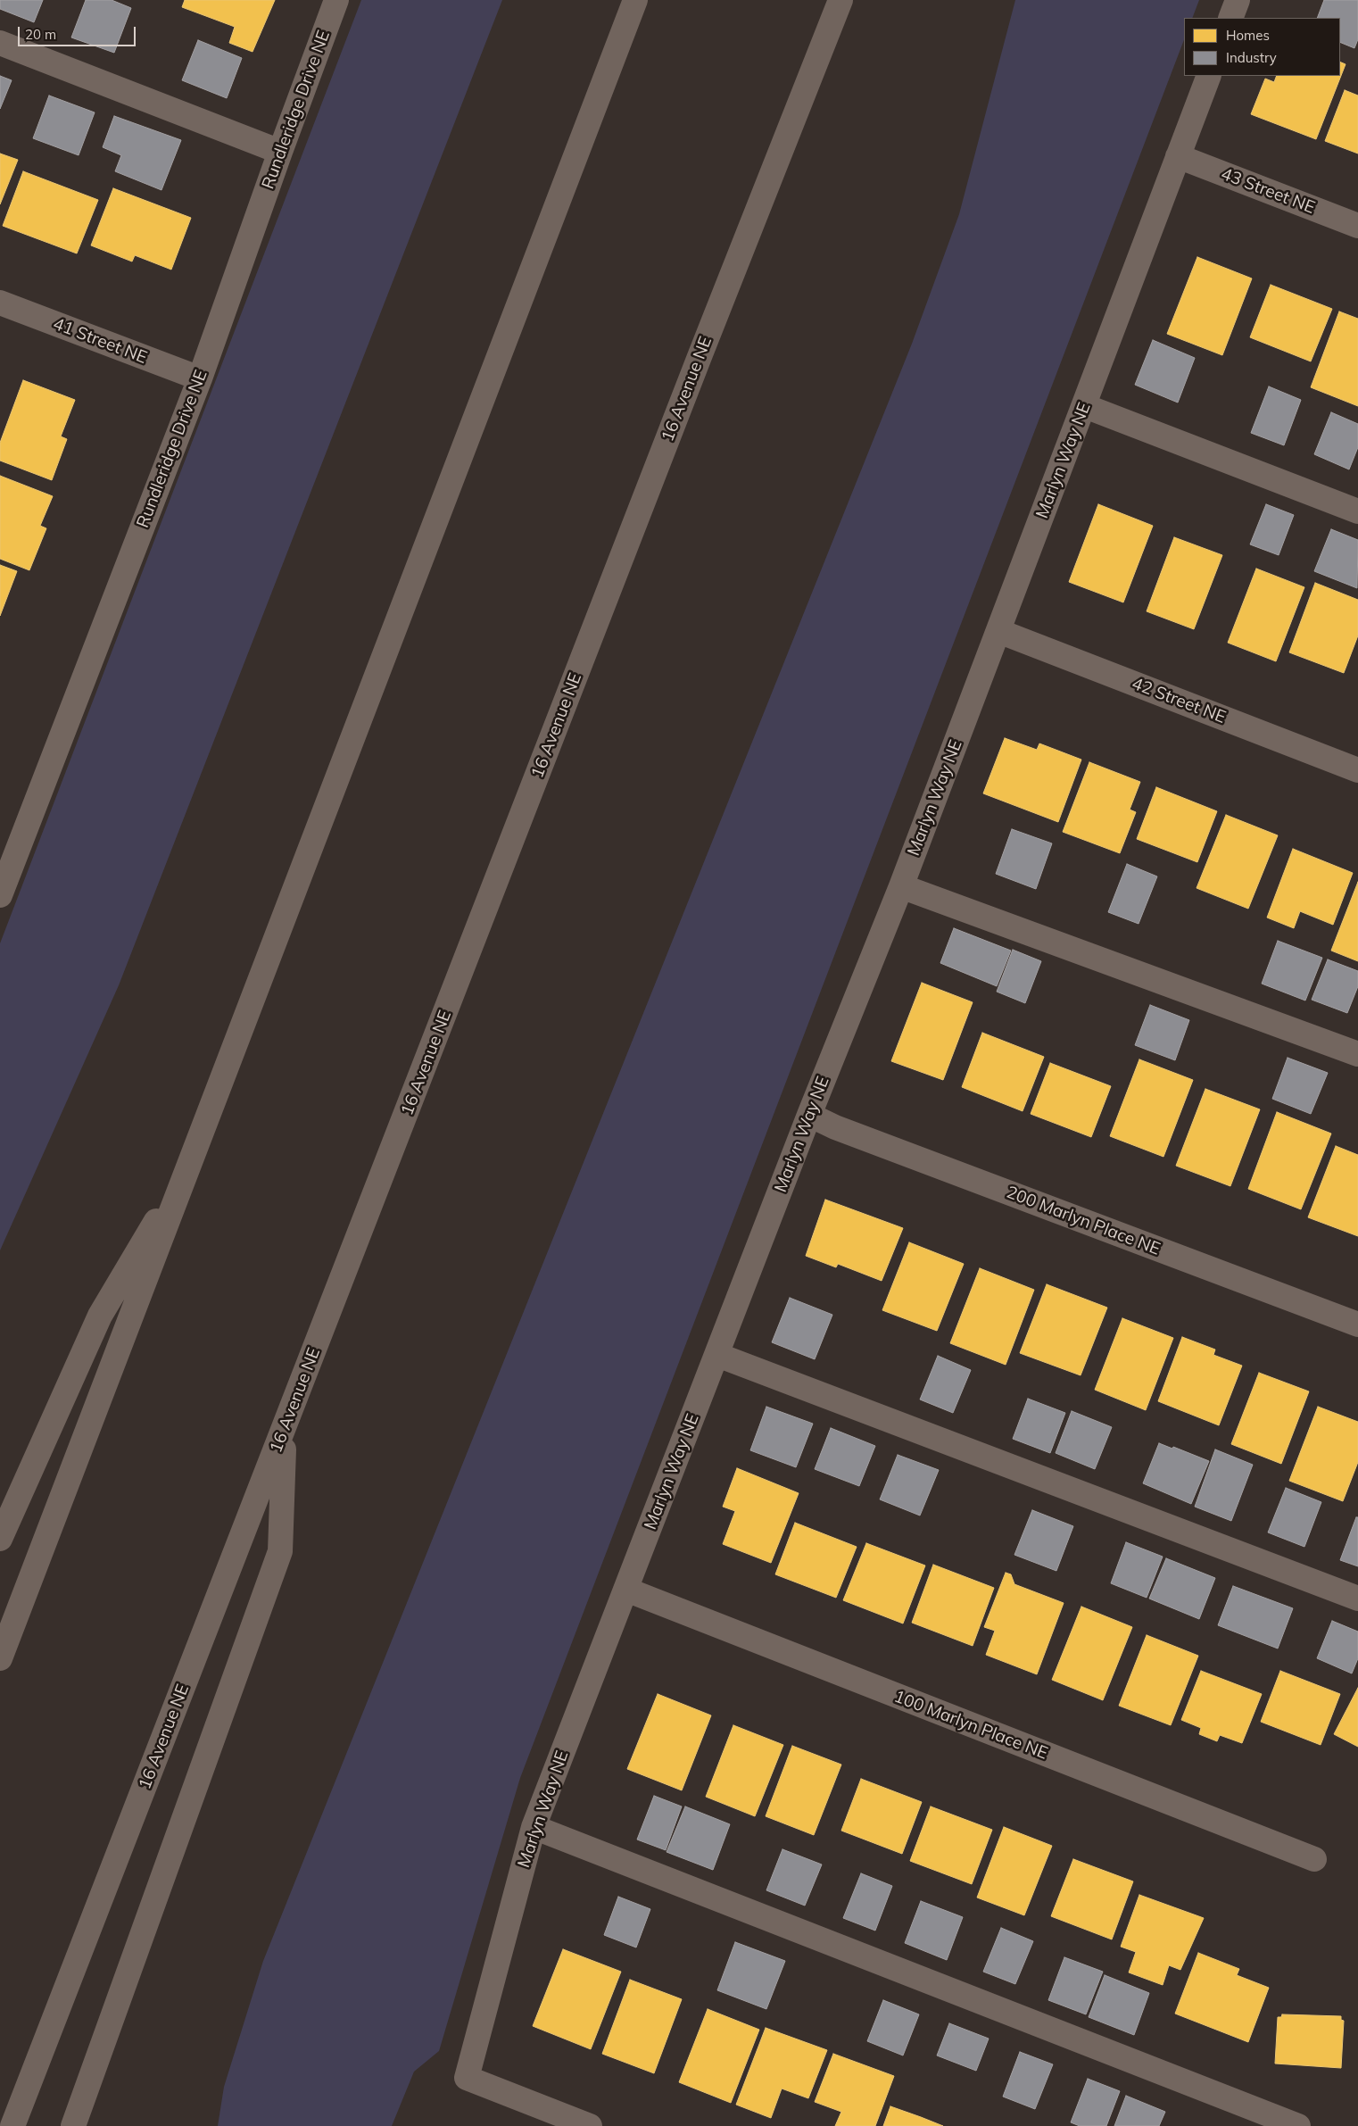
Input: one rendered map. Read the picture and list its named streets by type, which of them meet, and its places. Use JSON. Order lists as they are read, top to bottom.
{
  "streets": {
    "highway": ["16 Avenue NE"],
    "street": [
      "Rundleridge Drive NE",
      "43 Street NE",
      "41 Street NE",
      "Marlyn Way NE",
      "42 Street NE",
      "200 Marlyn Place NE",
      "100 Marlyn Place NE"
    ]
  },
  "crossings": [
    ["Rundleridge Drive NE", "41 Street NE"],
    ["43 Street NE", "Marlyn Way NE"],
    ["Marlyn Way NE", "42 Street NE"],
    ["Marlyn Way NE", "200 Marlyn Place NE"],
    ["Marlyn Way NE", "100 Marlyn Place NE"]
  ],
  "legend": ["Homes", "Industry"],
  "scale_bar": "20 m"
}
